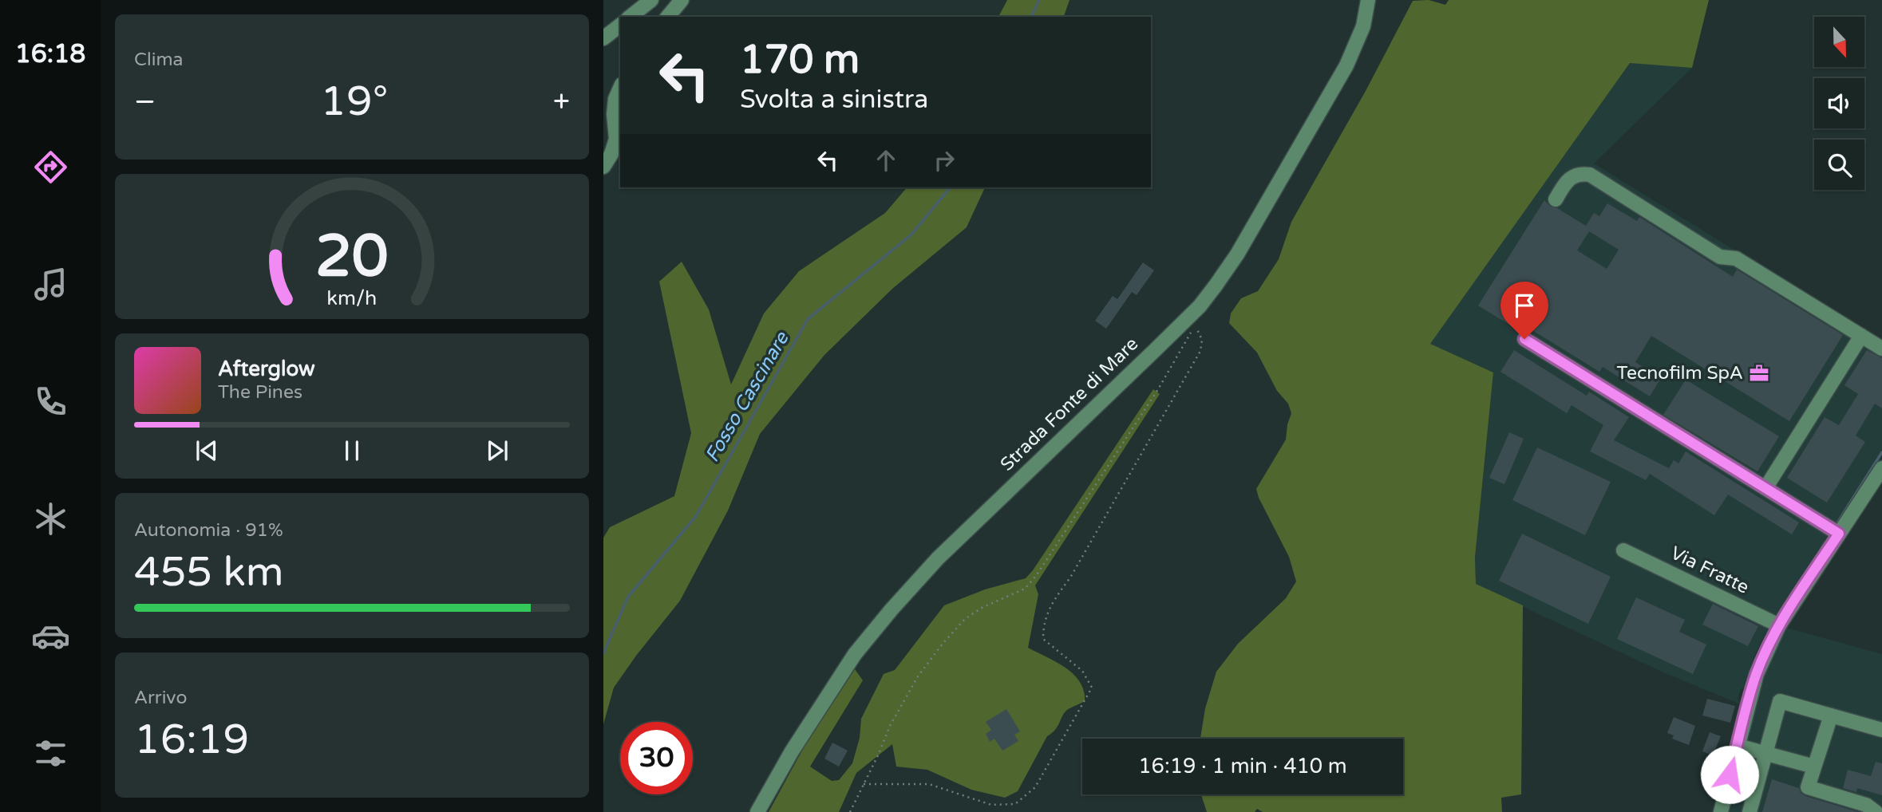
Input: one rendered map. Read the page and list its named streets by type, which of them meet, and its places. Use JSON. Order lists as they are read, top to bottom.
{
  "streets": {
    "street": ["Strada Fonte di Mare", "Via Fratte"]
  },
  "water": ["Fosso Cascinare"],
  "places": {
    "office": ["Tecnofilm SpA"]
  },
  "north": "bottom",
  "page": {
    "tabs": "16:18",
    "tile": [
      "Clima",
      ["Autonomia · 91%", "455 km"],
      ["Arrivo", "16:19"]
    ],
    "turn": ["170 m", "Svolta a sinistra"],
    "heat": ["−", "19°", "+"],
    "song": ["Afterglow", "The Pines"],
    "limit": "30",
    "trip": "16:19 · 1 min · 410 m",
    "gauge": ["20", "km/h"]
  }
}
